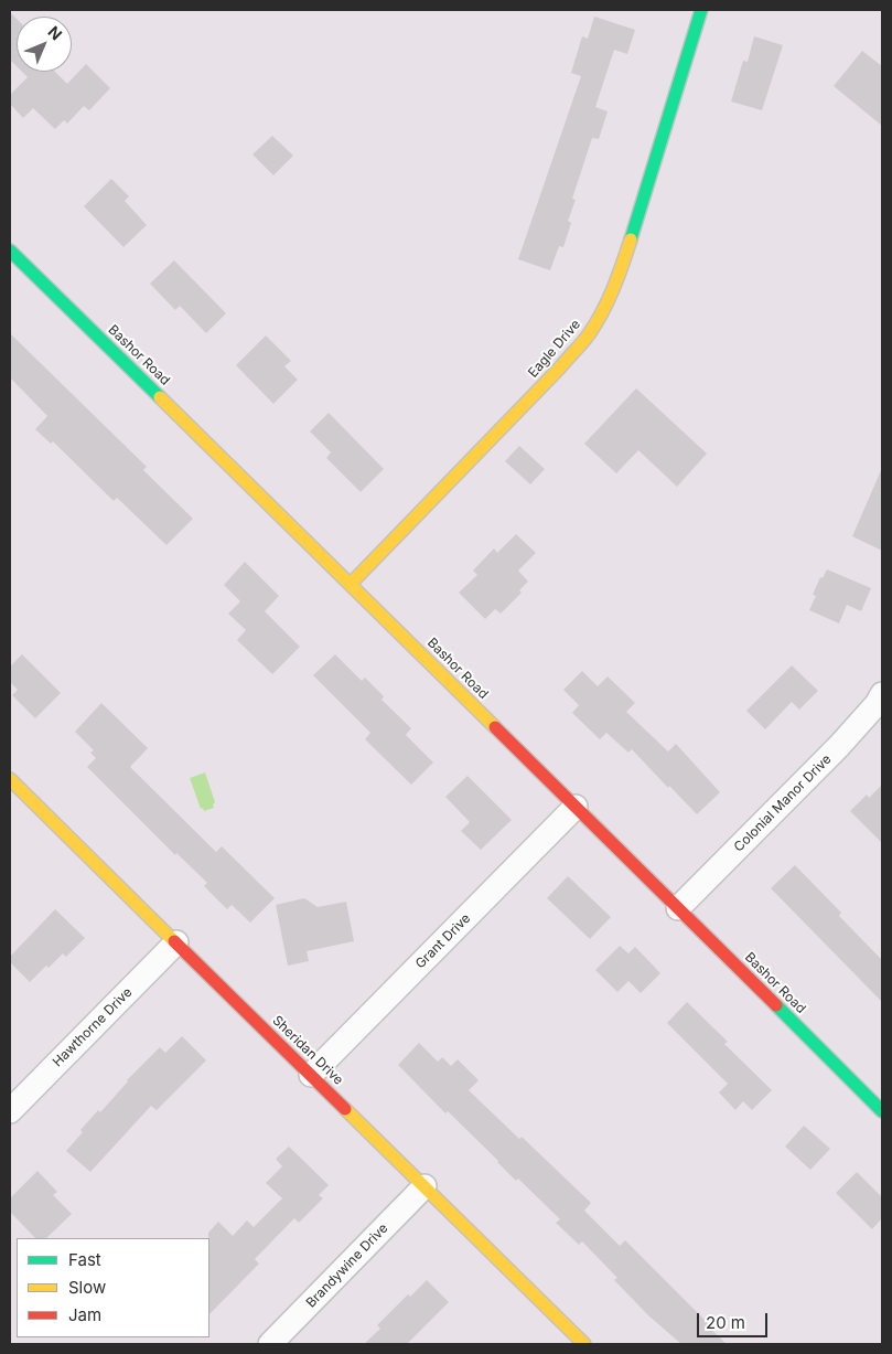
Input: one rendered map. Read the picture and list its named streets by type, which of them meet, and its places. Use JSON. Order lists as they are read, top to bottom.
{
  "streets": {
    "street": [
      "Eagle Drive",
      "Bashor Road",
      "Colonial Manor Drive",
      "Grant Drive",
      "Hawthorne Drive",
      "Sheridan Drive",
      "Brandywine Drive"
    ]
  },
  "crossings": [
    ["Eagle Drive", "Bashor Road"],
    ["Bashor Road", "Colonial Manor Drive"],
    ["Bashor Road", "Grant Drive"],
    ["Grant Drive", "Sheridan Drive"],
    ["Hawthorne Drive", "Sheridan Drive"],
    ["Sheridan Drive", "Brandywine Drive"]
  ],
  "legend": ["Fast", "Slow", "Jam"],
  "scale_bar": "20 m",
  "north": "top right"
}
